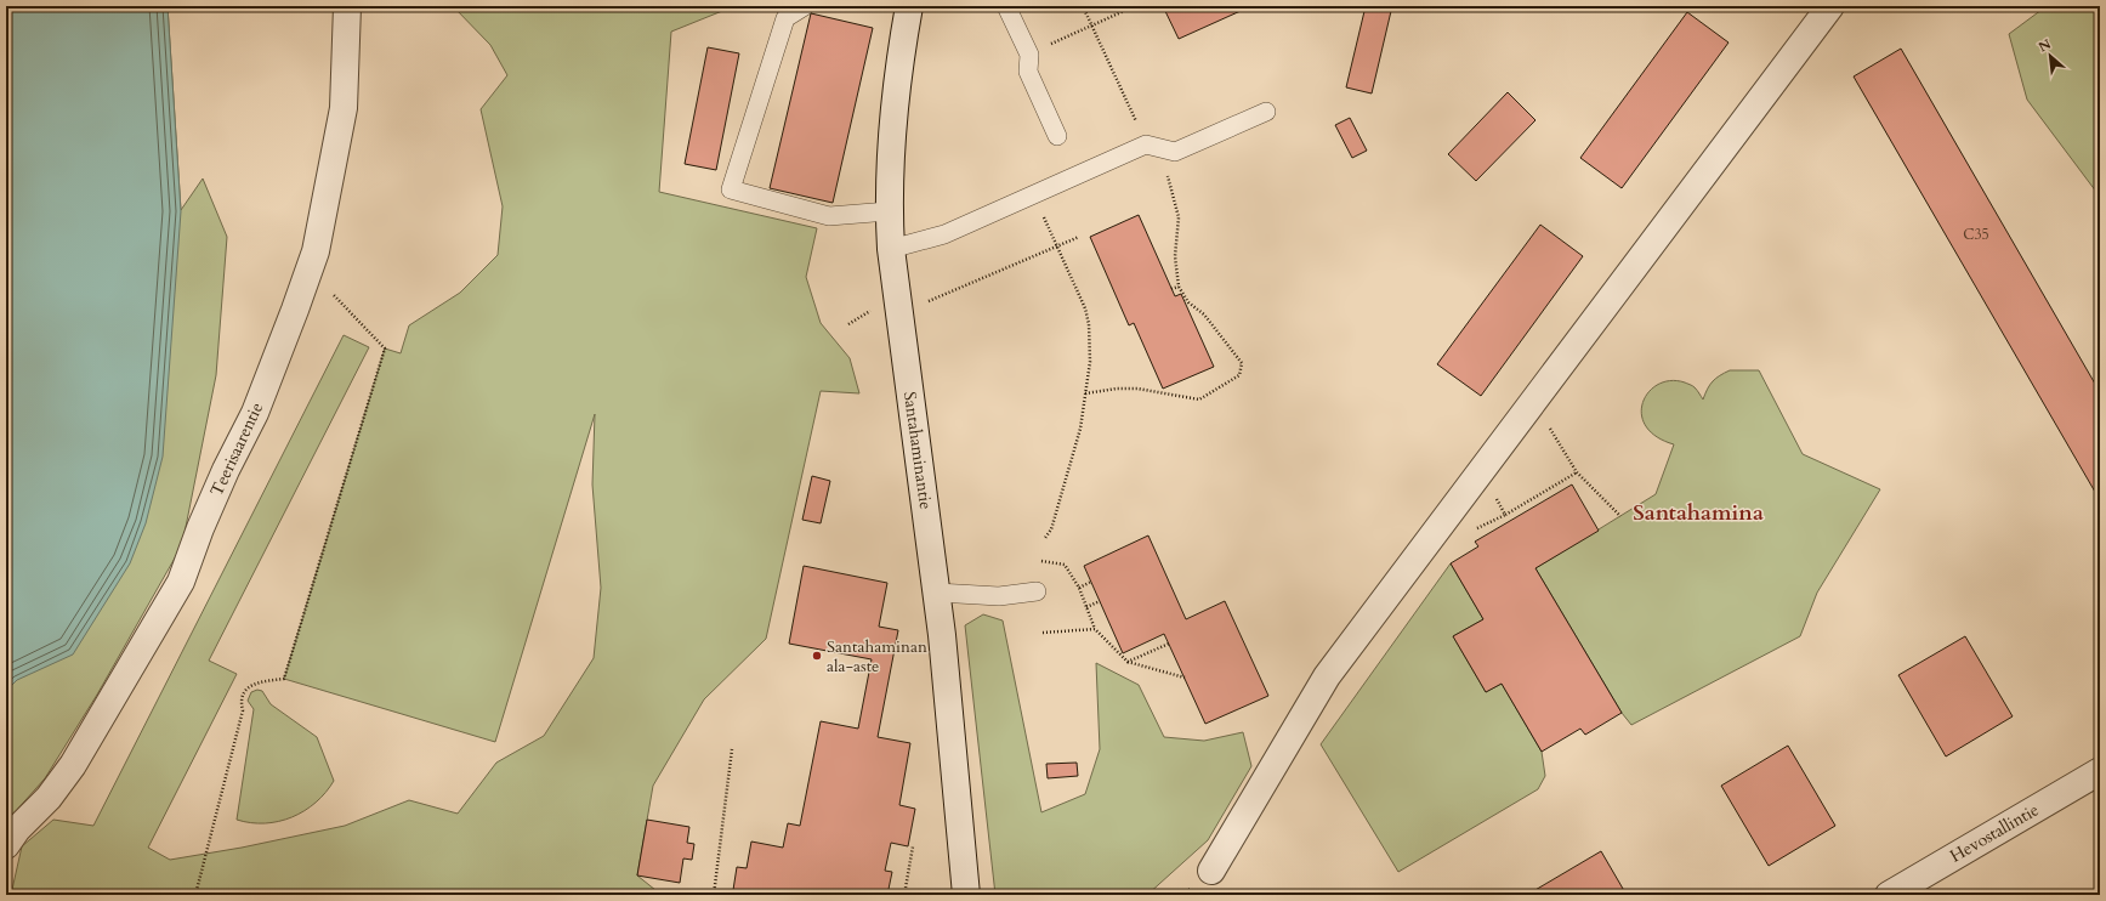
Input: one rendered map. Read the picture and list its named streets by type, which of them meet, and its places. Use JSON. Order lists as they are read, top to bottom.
{
  "streets": {
    "street": ["Teerisaarentie", "Santahaminantie", "Hevostallintie"]
  },
  "districts": ["Santahamina"],
  "places": ["Santahaminan ala-aste"],
  "house_numbers": ["C35"],
  "north": "top left"
}
